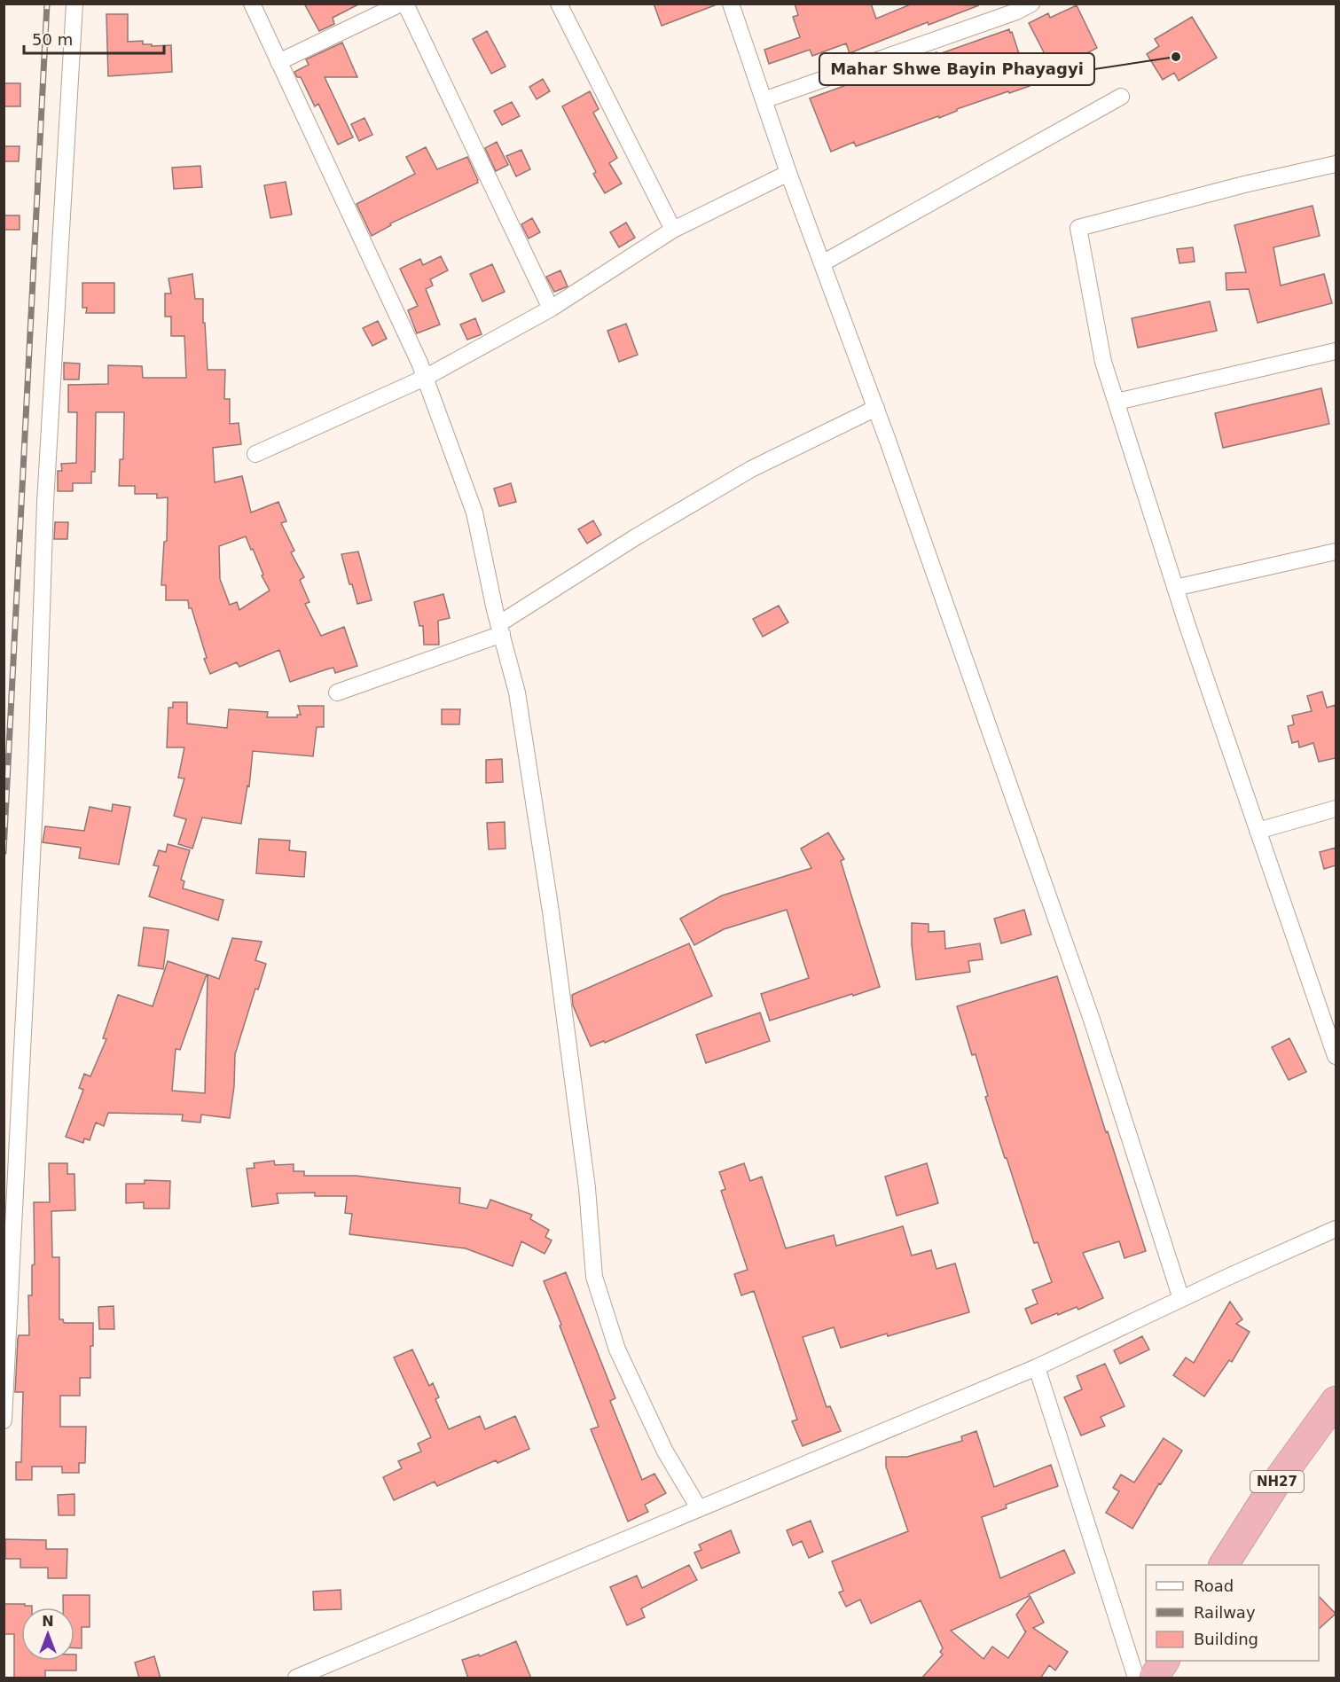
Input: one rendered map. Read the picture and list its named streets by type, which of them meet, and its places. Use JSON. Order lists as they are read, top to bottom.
{
  "streets": {
    "highway": ["NH27"]
  },
  "places": ["Mahar Shwe Bayin Phayagyi"],
  "legend": ["Road", "Railway", "Building"],
  "scale_bar": "50 m",
  "north": "top"
}
